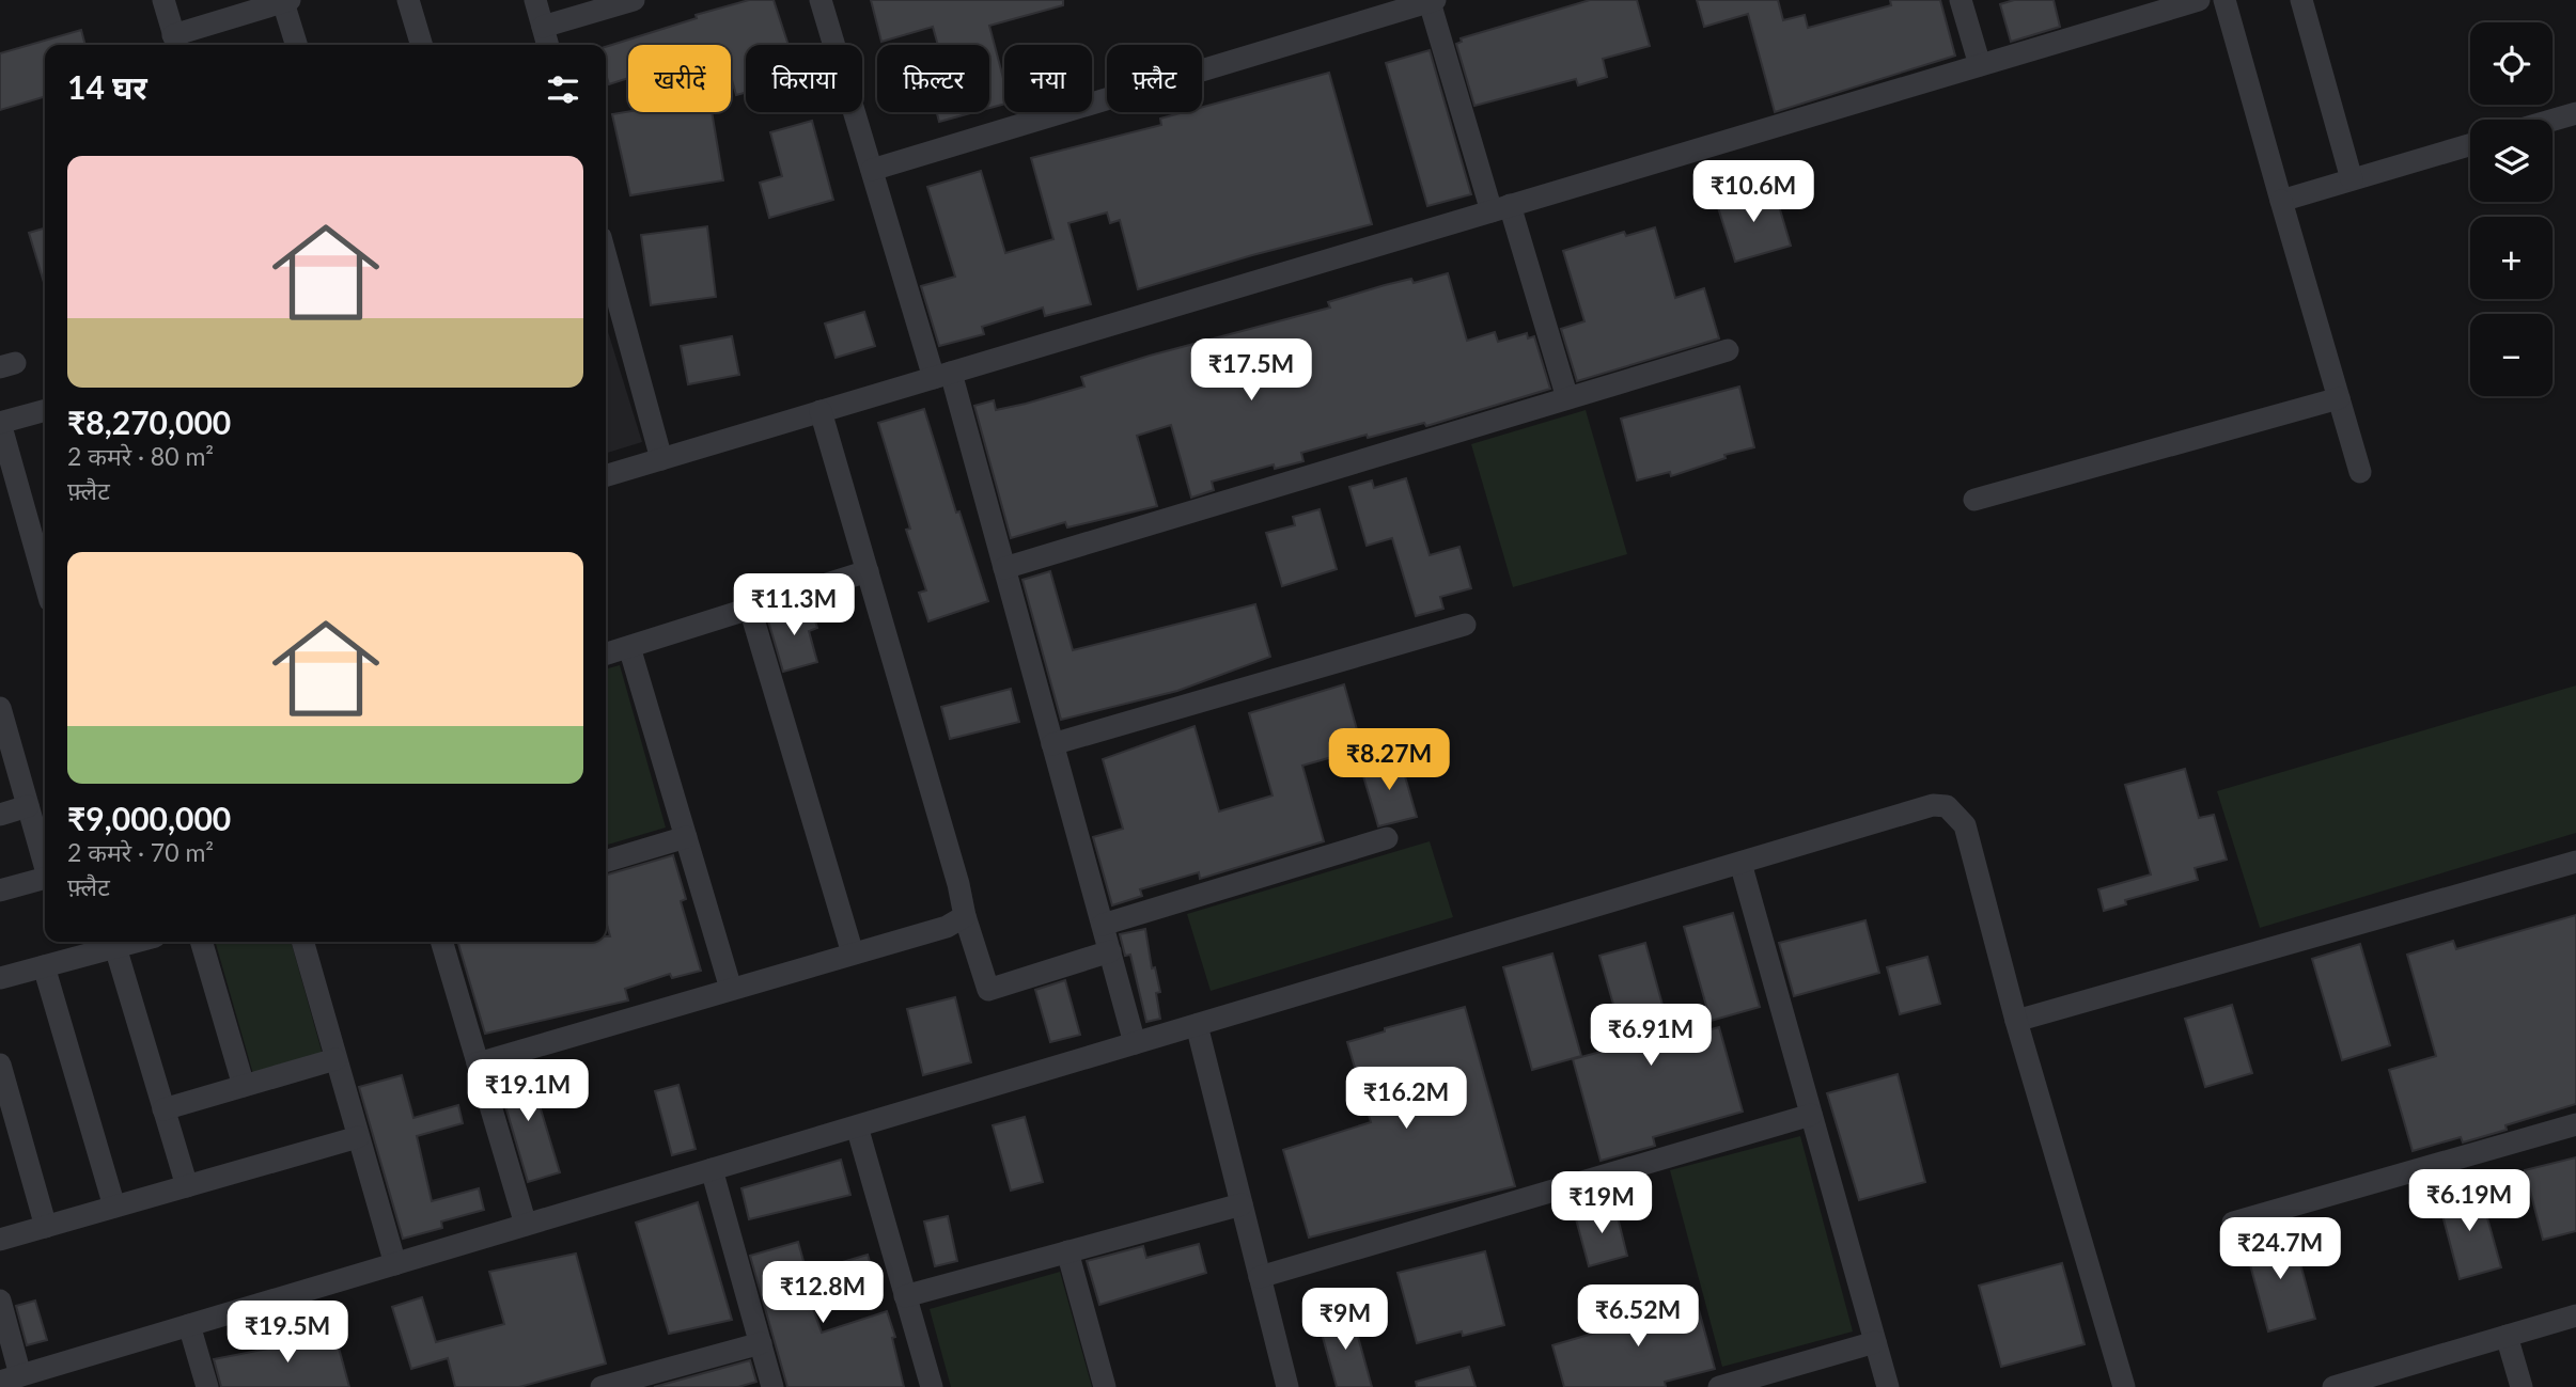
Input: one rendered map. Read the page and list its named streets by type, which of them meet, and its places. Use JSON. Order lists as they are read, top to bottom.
{
  "page": {
    "map_buttons": ["+", "−"],
    "chip": [
      "खरीदें",
      "किराया",
      "फ़िल्टर",
      "नया",
      "फ़्लैट"
    ],
    "heading": "14 घर",
    "list": [
      {
        "name": "₹8,270,000",
        "note": "2 कमरे · 80 m² · फ़्लैट"
      },
      {
        "name": "₹9,000,000",
        "note": "2 कमरे · 70 m² · फ़्लैट"
      }
    ],
    "price": [
      "₹10.6M",
      "₹17.5M",
      "₹11.3M",
      "₹8.27M",
      "₹6.91M",
      "₹19.1M",
      "₹16.2M",
      "₹6.19M",
      "₹19M",
      "₹24.7M",
      "₹12.8M",
      "₹6.52M",
      "₹9M",
      "₹19.5M"
    ]
  }
}
